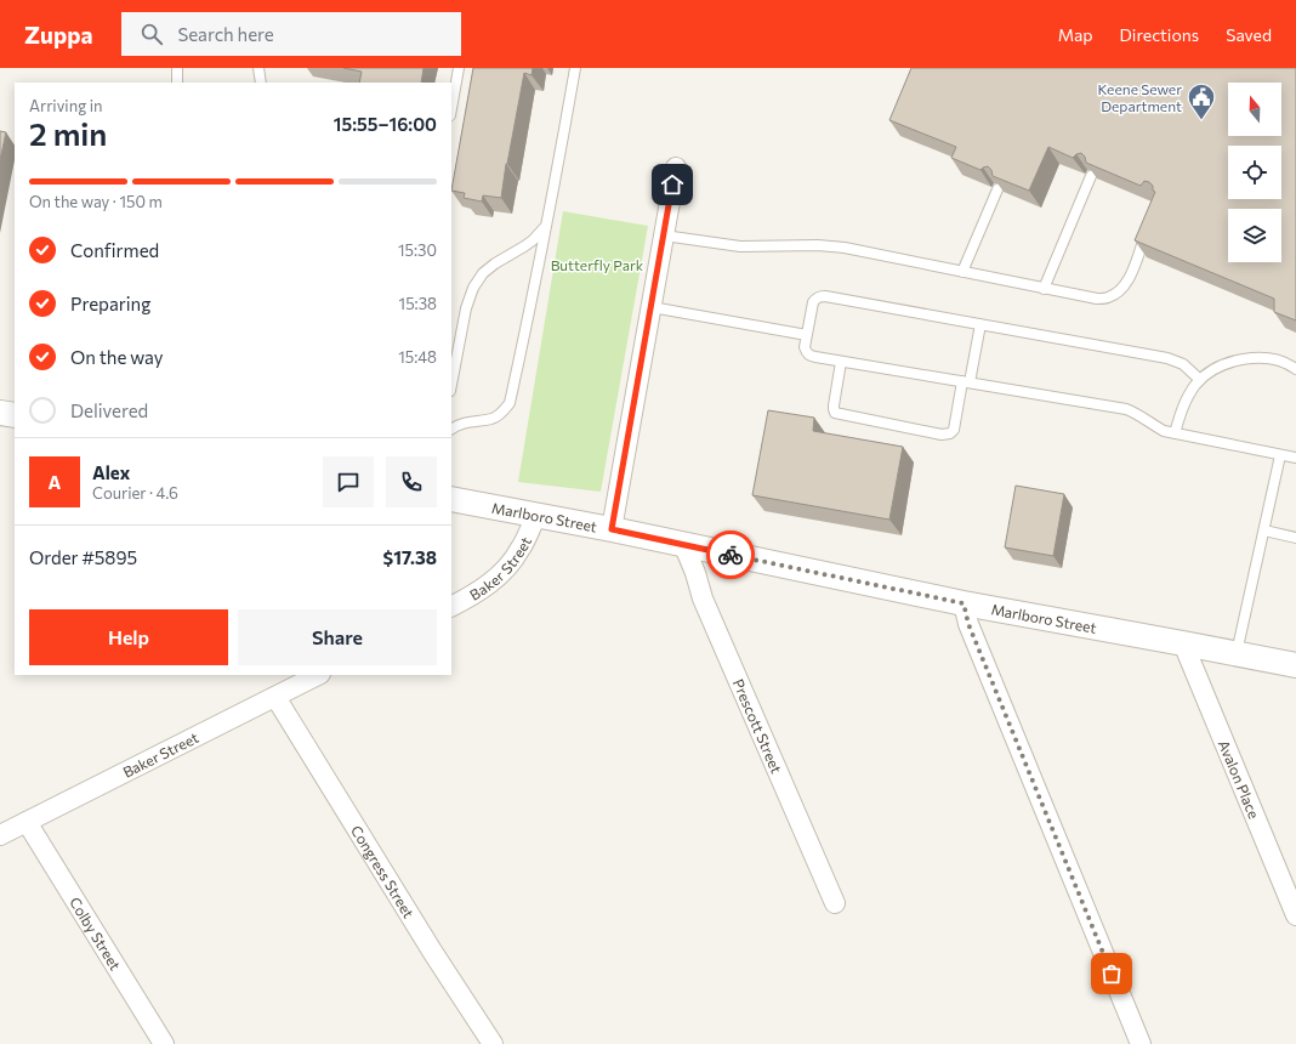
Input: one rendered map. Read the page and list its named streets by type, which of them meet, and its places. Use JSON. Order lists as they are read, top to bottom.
{
  "streets": {
    "street": [
      "Marlboro Street",
      "Baker Street",
      "Prescott Street",
      "Avalon Place",
      "Congress Street",
      "Colby Street"
    ]
  },
  "crossings": [
    ["Marlboro Street", "Baker Street"],
    ["Marlboro Street", "Prescott Street"],
    ["Marlboro Street", "Avalon Place"],
    ["Baker Street", "Congress Street"],
    ["Baker Street", "Colby Street"]
  ],
  "parks": ["Butterfly Park"],
  "places": {
    "public building": ["Keene Sewer Department"]
  },
  "north": "top",
  "page": {
    "header": "Zuppa",
    "search": "Search here",
    "nav": ["Map", "Directions", "Saved"],
    "heading": ["2 min", "Arriving in", "15:55–16:00"],
    "panel": [
      "Alex",
      "Courier · 4.6",
      "Order #5895",
      "$17.38"
    ],
    "bar": "On the way · 150 m",
    "list": [
      ["Confirmed", "15:30"],
      ["Preparing", "15:38"],
      ["On the way", "15:48"],
      "Delivered"
    ],
    "round": "A",
    "buttons": ["Help", "Share"]
  }
}
